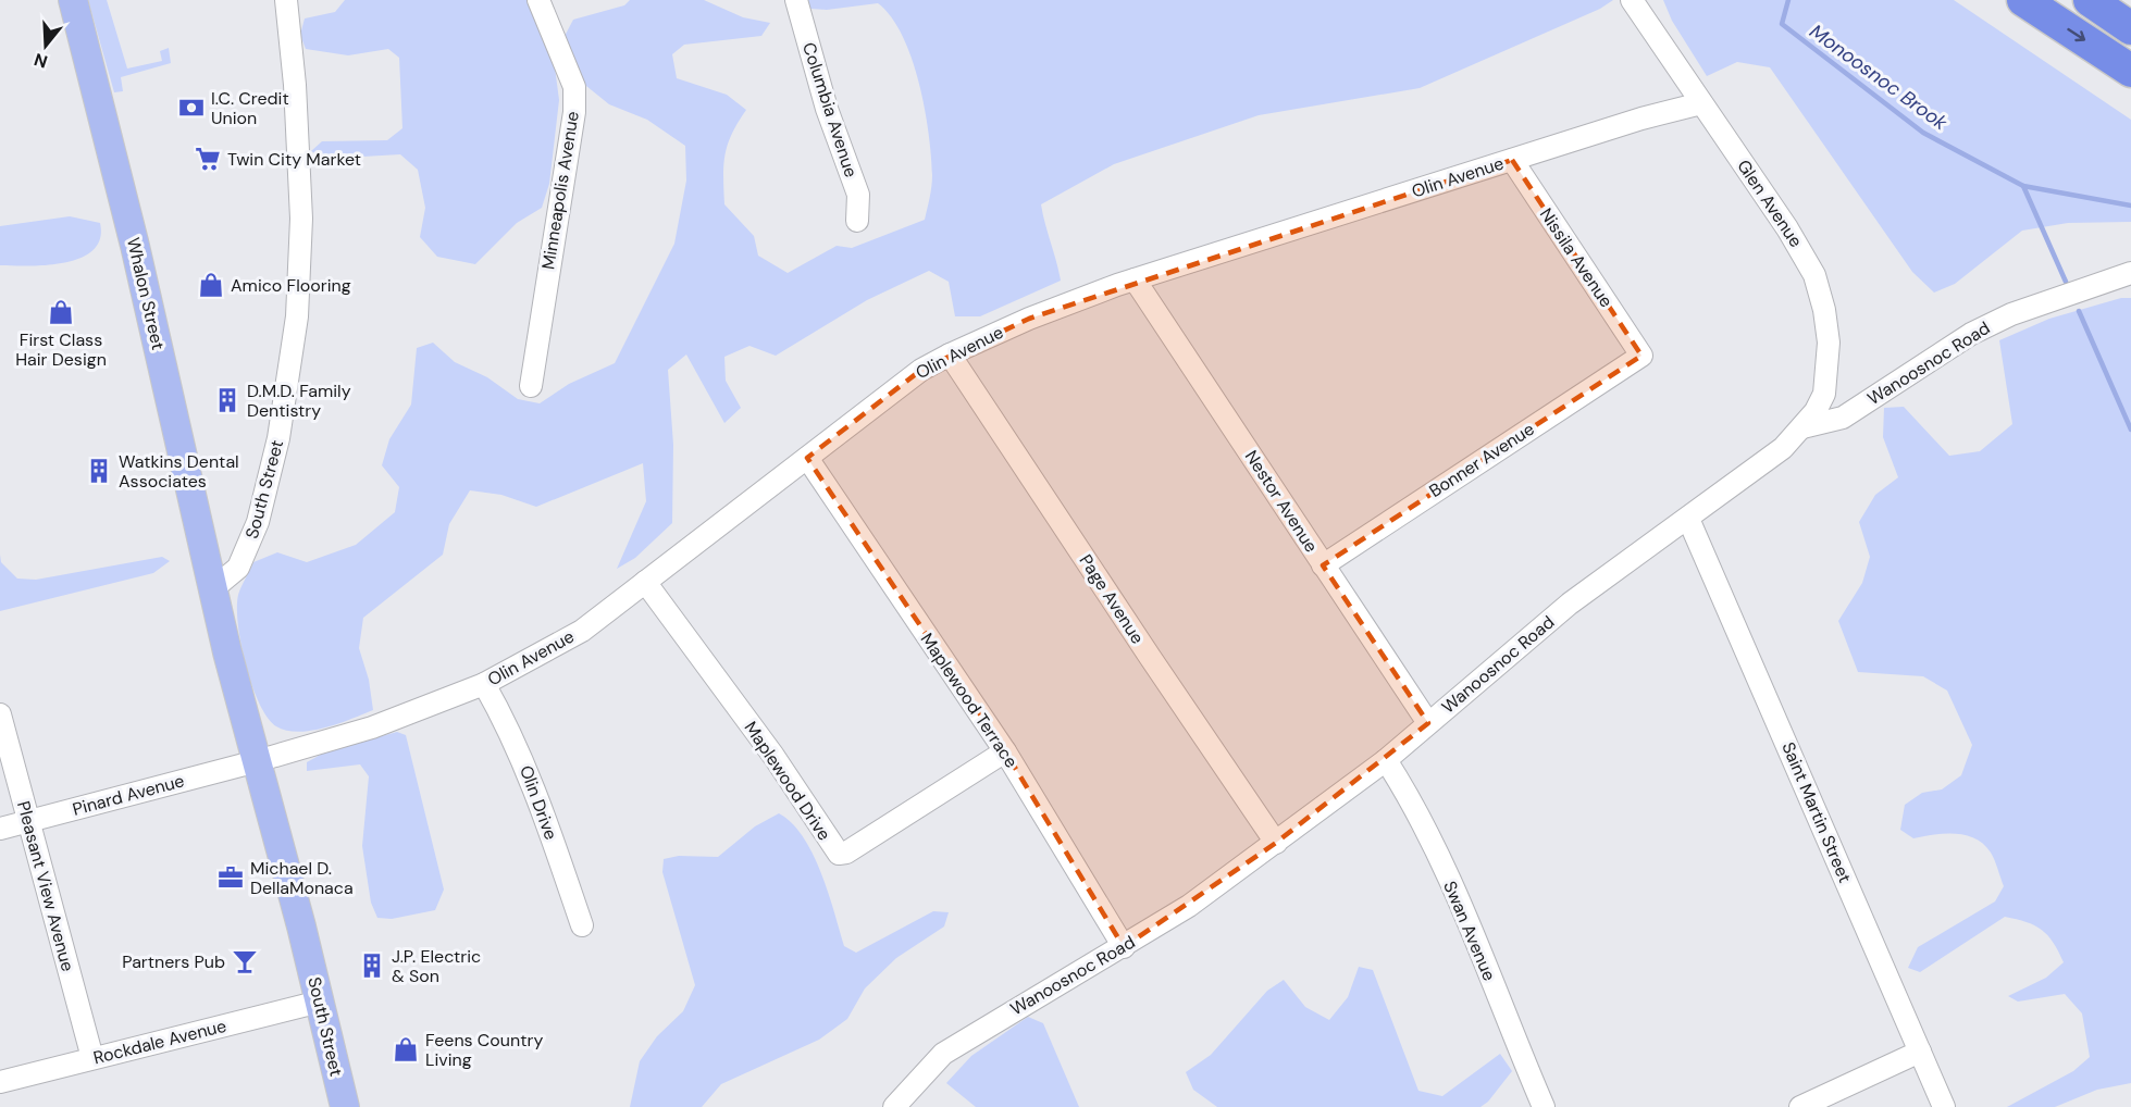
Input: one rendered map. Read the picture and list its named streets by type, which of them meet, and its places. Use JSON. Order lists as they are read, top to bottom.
{
  "streets": {
    "main road": ["Whalon Street", "South Street"],
    "street": [
      "Columbia Avenue",
      "Olin Avenue",
      "Minneapolis Avenue",
      "Glen Avenue",
      "Nissila Avenue",
      "Wanoosnoc Road",
      "Bonner Avenue",
      "Nestor Avenue",
      "Page Avenue",
      "Maplewood Terrace",
      "Maplewood Drive",
      "Pinard Avenue",
      "Olin Drive",
      "Saint Martin Street",
      "Pleasant View Avenue",
      "Swan Avenue",
      "Rockdale Avenue"
    ]
  },
  "crossings": [
    ["Olin Avenue", "Glen Avenue"],
    ["Olin Avenue", "Nissila Avenue"],
    ["Olin Avenue", "South Street"],
    ["Olin Avenue", "Nestor Avenue"],
    ["Olin Avenue", "Page Avenue"],
    ["Olin Avenue", "Maplewood Terrace"],
    ["Olin Avenue", "Maplewood Drive"],
    ["Olin Avenue", "Pinard Avenue"],
    ["Olin Avenue", "Olin Drive"],
    ["Glen Avenue", "Wanoosnoc Road"],
    ["Nissila Avenue", "Bonner Avenue"],
    ["Whalon Street", "South Street"],
    ["Wanoosnoc Road", "Nestor Avenue"],
    ["Wanoosnoc Road", "Page Avenue"],
    ["Wanoosnoc Road", "Maplewood Terrace"],
    ["Wanoosnoc Road", "Saint Martin Street"],
    ["Wanoosnoc Road", "Swan Avenue"],
    ["Bonner Avenue", "Nestor Avenue"],
    ["South Street", "Pinard Avenue"],
    ["South Street", "Rockdale Avenue"],
    ["Maplewood Terrace", "Maplewood Drive"],
    ["Pinard Avenue", "Pleasant View Avenue"],
    ["Pleasant View Avenue", "Rockdale Avenue"]
  ],
  "water": ["Monoosnoc Brook"],
  "places": {
    "bank": ["I.C. Credit Union"],
    "supermarket": ["Twin City Market"],
    "shop": ["Amico Flooring", "First Class Hair Design", "Feens Country Living"],
    "building": ["D.M.D. Family Dentistry", "Watkins Dental Associates", "J.P. Electric & Son"],
    "office": ["Michael D. DellaMonaca"],
    "bar": ["Partners Pub"]
  },
  "north": "bottom"
}
